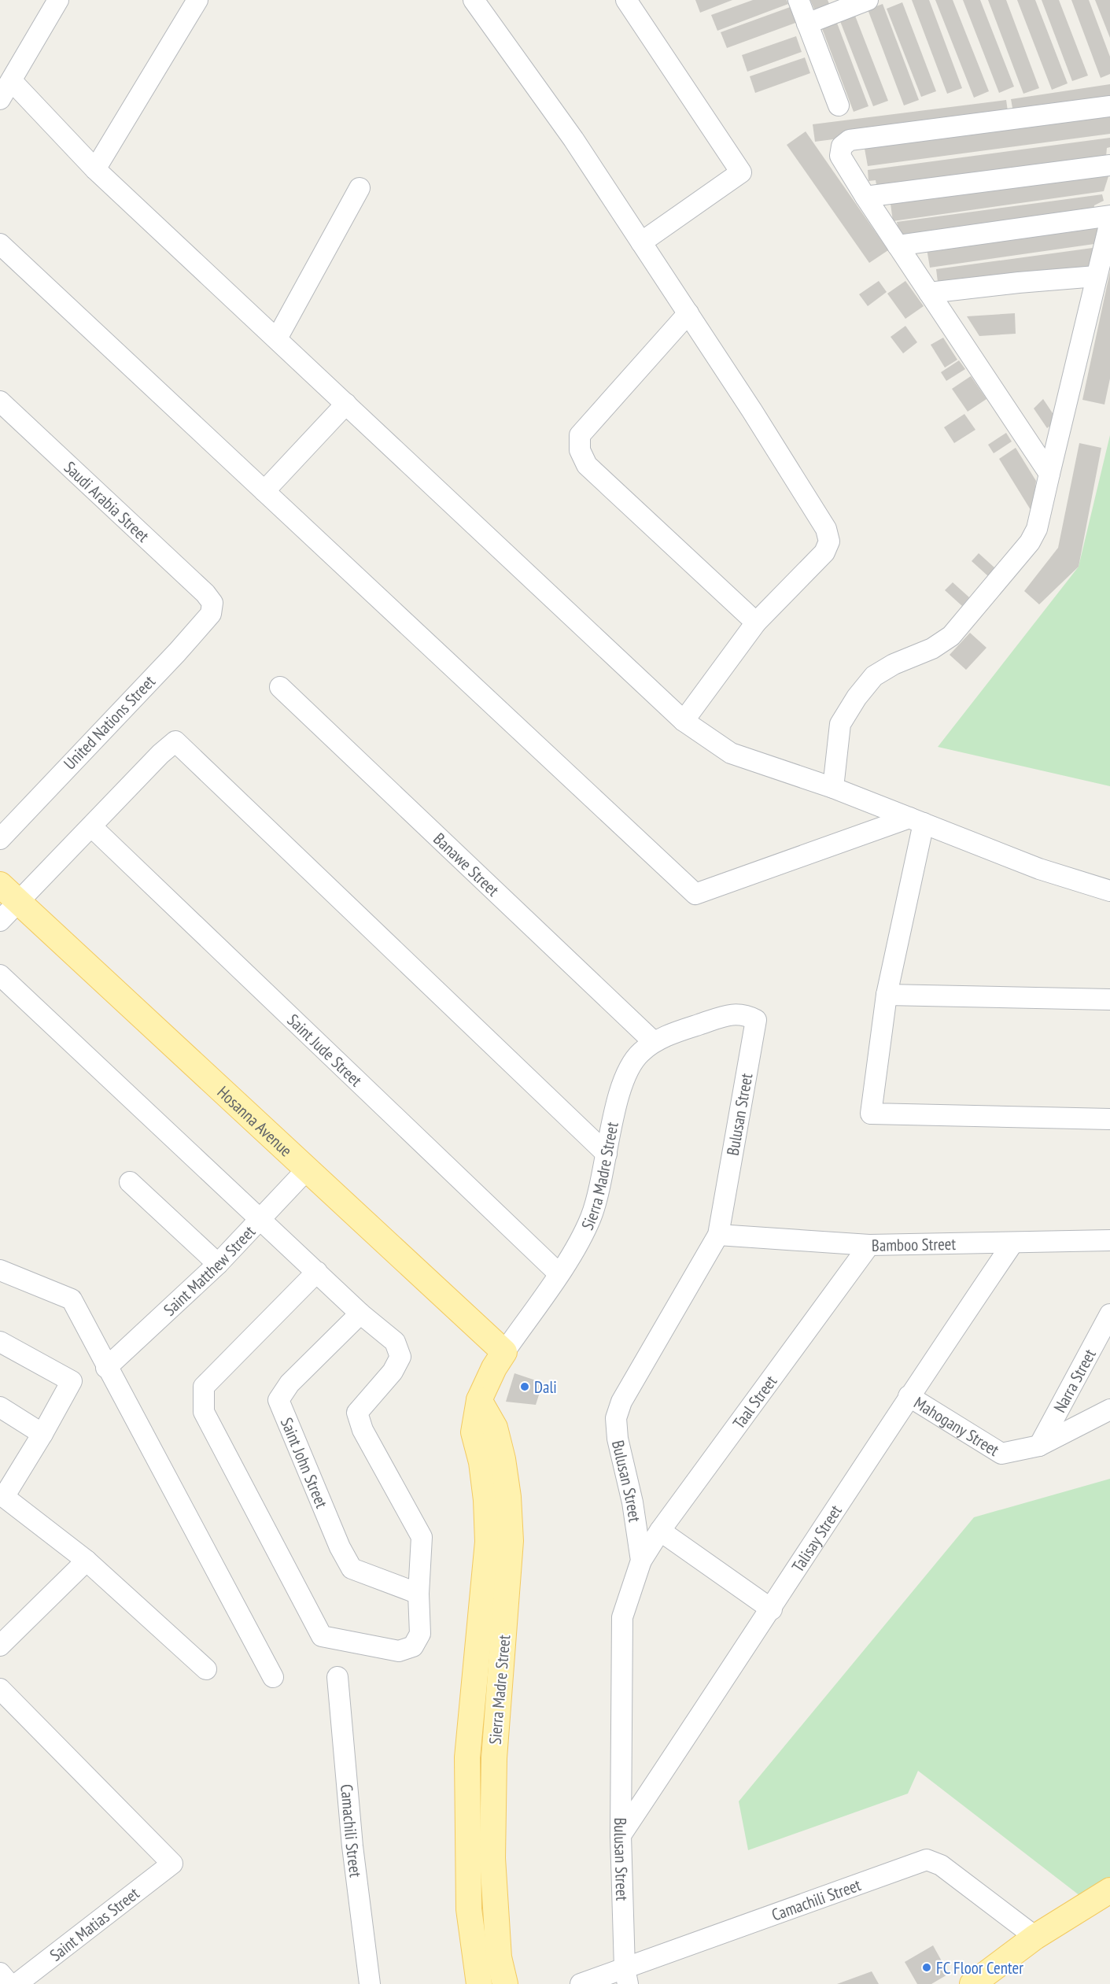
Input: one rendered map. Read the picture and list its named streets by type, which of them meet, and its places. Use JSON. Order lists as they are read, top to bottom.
{
  "streets": {
    "main road": ["Hosanna Avenue", "Sierra Madre Street"],
    "street": [
      "Saudi Arabia Street",
      "United Nations Street",
      "Banawe Street",
      "Saint Jude Street",
      "Bulusan Street",
      "Bamboo Street",
      "Saint Matthew Street",
      "Narra Street",
      "Taal Street",
      "Mahogany Street",
      "Saint John Street",
      "Talisay Street",
      "Camachili Street",
      "Saint Matias Street"
    ]
  },
  "crossings": [
    ["Saudi Arabia Street", "United Nations Street"],
    ["Banawe Street", "Sierra Madre Street"],
    ["Saint Jude Street", "Sierra Madre Street"],
    ["Bulusan Street", "Sierra Madre Street"],
    ["Bulusan Street", "Bamboo Street"],
    ["Bulusan Street", "Taal Street"],
    ["Bulusan Street", "Talisay Street"],
    ["Bulusan Street", "Camachili Street"],
    ["Hosanna Avenue", "Sierra Madre Street"],
    ["Hosanna Avenue", "Saint Matthew Street"],
    ["Bamboo Street", "Taal Street"],
    ["Bamboo Street", "Talisay Street"],
    ["Narra Street", "Mahogany Street"],
    ["Mahogany Street", "Talisay Street"]
  ],
  "places": ["Dali", "FC Floor Center"]
}
